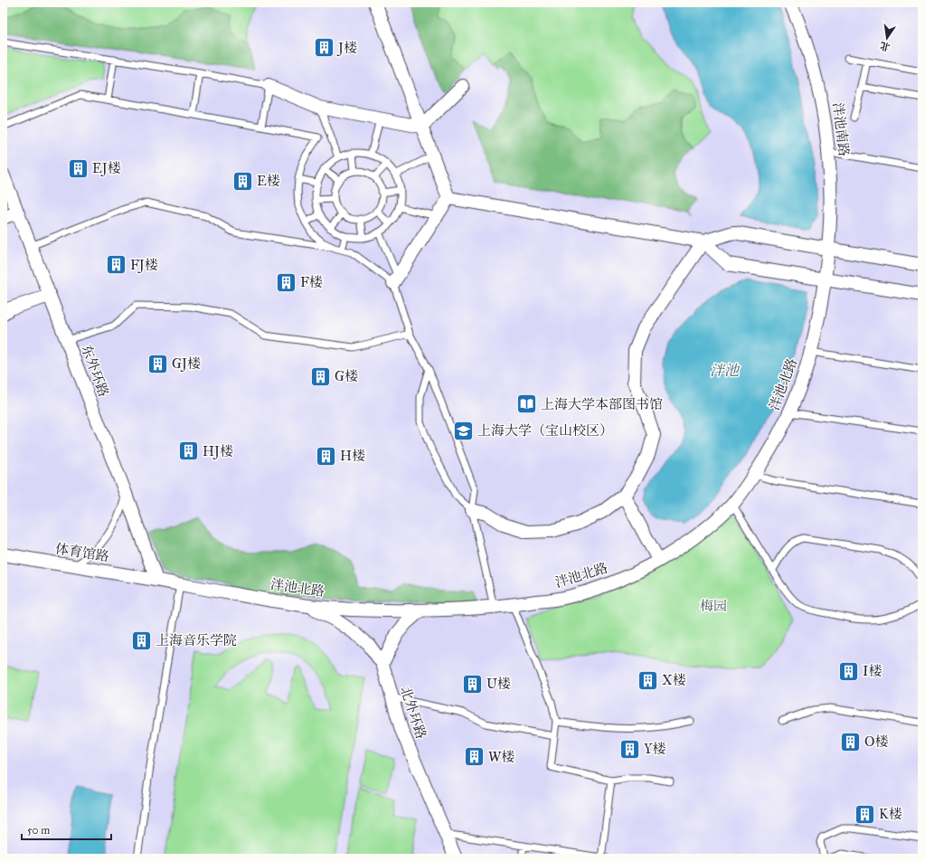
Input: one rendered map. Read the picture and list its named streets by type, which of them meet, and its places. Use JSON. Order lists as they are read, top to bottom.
{
  "streets": {
    "street": [
      "泮池南路",
      "东外环路",
      "泮池北路",
      "体育馆路",
      "北外环路"
    ]
  },
  "crossings": [
    ["泮池南路", "泮池北路"],
    ["东外环路", "泮池北路"],
    ["东外环路", "体育馆路"],
    ["泮池北路", "体育馆路"],
    ["泮池北路", "北外环路"]
  ],
  "water": ["泮池"],
  "parks": ["梅园"],
  "places": {
    "building": [
      "J楼",
      "EJ楼",
      "E楼",
      "FJ楼",
      "F楼",
      "GJ楼",
      "G楼",
      "HJ楼",
      "H楼",
      "上海音乐学院",
      "I楼",
      "X楼",
      "U楼",
      "O楼",
      "Y楼",
      "W楼",
      "K楼"
    ],
    "library": ["上海大学本部图书馆"],
    "school or university": ["上海大学（宝山校区）"]
  },
  "scale_bar": "50 m",
  "north": "bottom"
}
